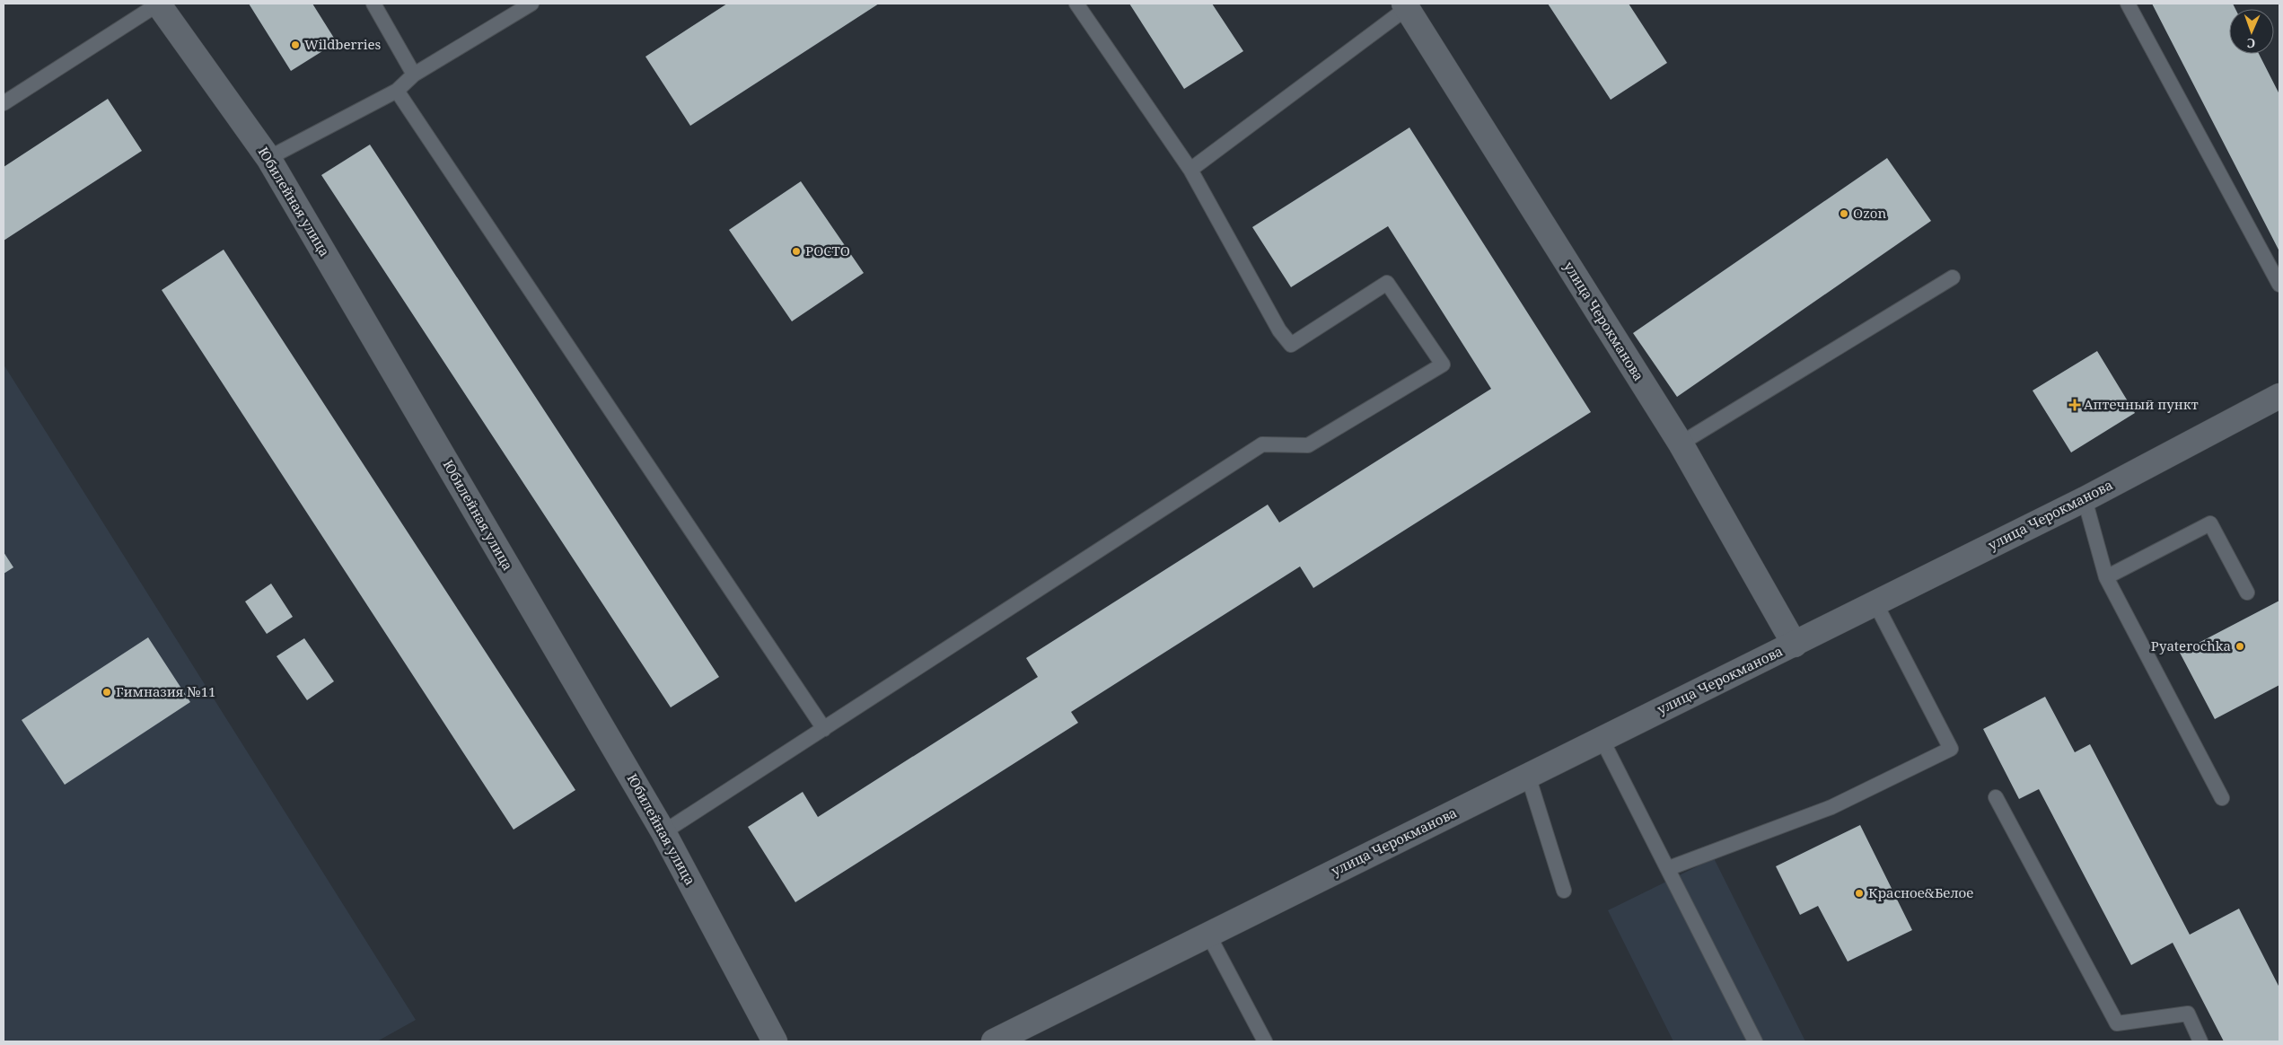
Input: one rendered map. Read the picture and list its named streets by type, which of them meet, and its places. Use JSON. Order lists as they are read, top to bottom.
{
  "streets": {
    "street": ["Юбилейная улица", "улица Черокманова"]
  },
  "places": {
    "other": [
      "Wildberries",
      "Ozon",
      "РОСТО",
      "Pyaterochka",
      "Гимназия №11",
      "Красное&Белое"
    ],
    "health": ["Аптечный пункт"]
  },
  "north": "bottom"
}
